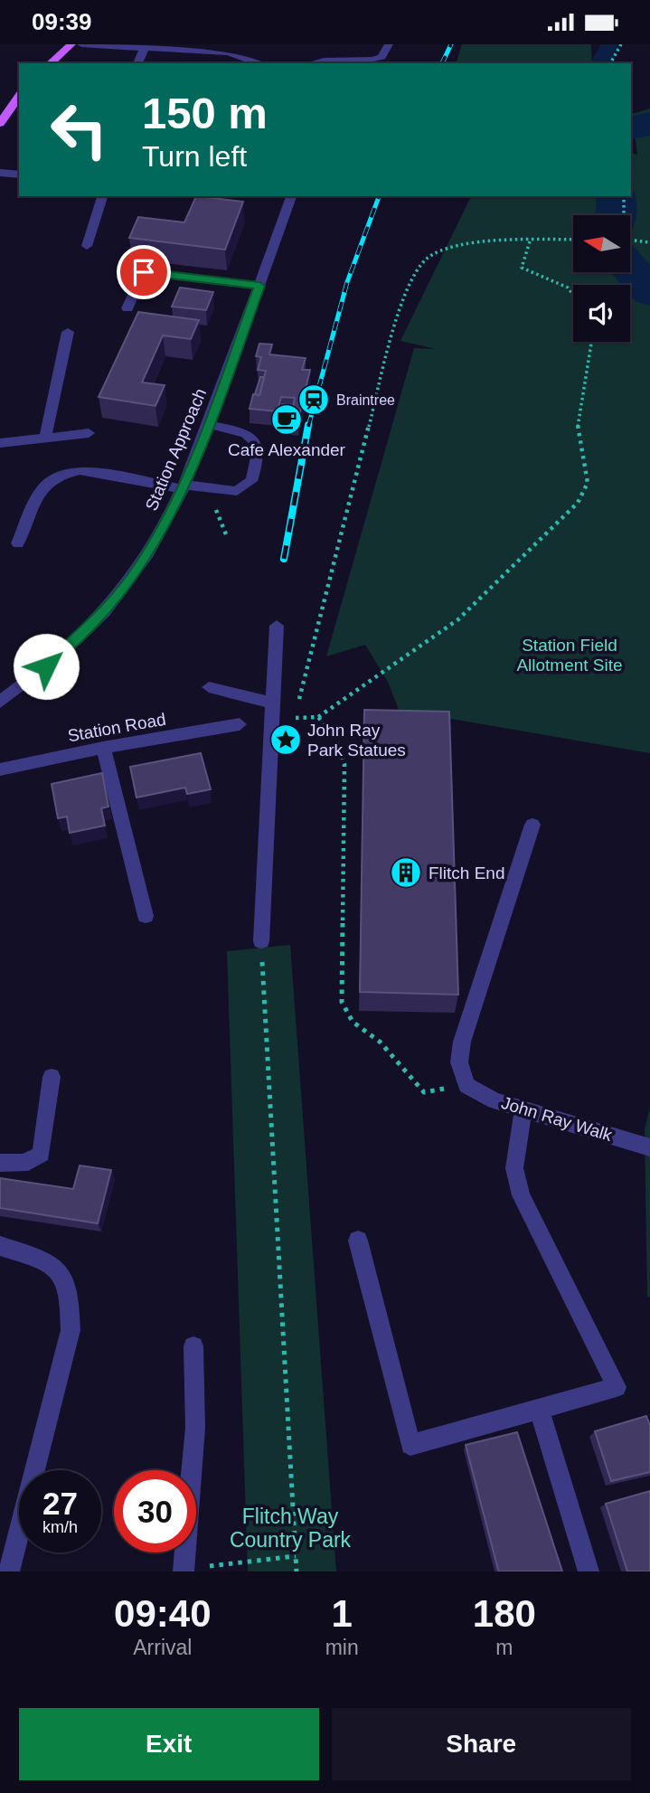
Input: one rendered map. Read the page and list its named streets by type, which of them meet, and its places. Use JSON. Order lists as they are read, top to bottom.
{
  "streets": {
    "street": ["Station Approach", "Station Road", "John Ray Walk"]
  },
  "parks": ["Station Field Allotment Site", "Flitch Way Country Park"],
  "places": {
    "station": ["Braintree"],
    "cafe": ["Cafe Alexander"],
    "place": ["John Ray Park Statues"],
    "building": ["Flitch End"]
  },
  "north": "left",
  "page": {
    "status": "09:39",
    "turn": ["150 m", "Turn left"],
    "speed": "27 km/h",
    "limit": "30",
    "eta": [
      "09:40",
      "Arrival",
      "1",
      "min",
      "180",
      "m"
    ],
    "buttons": ["Exit", "Share"]
  }
}
